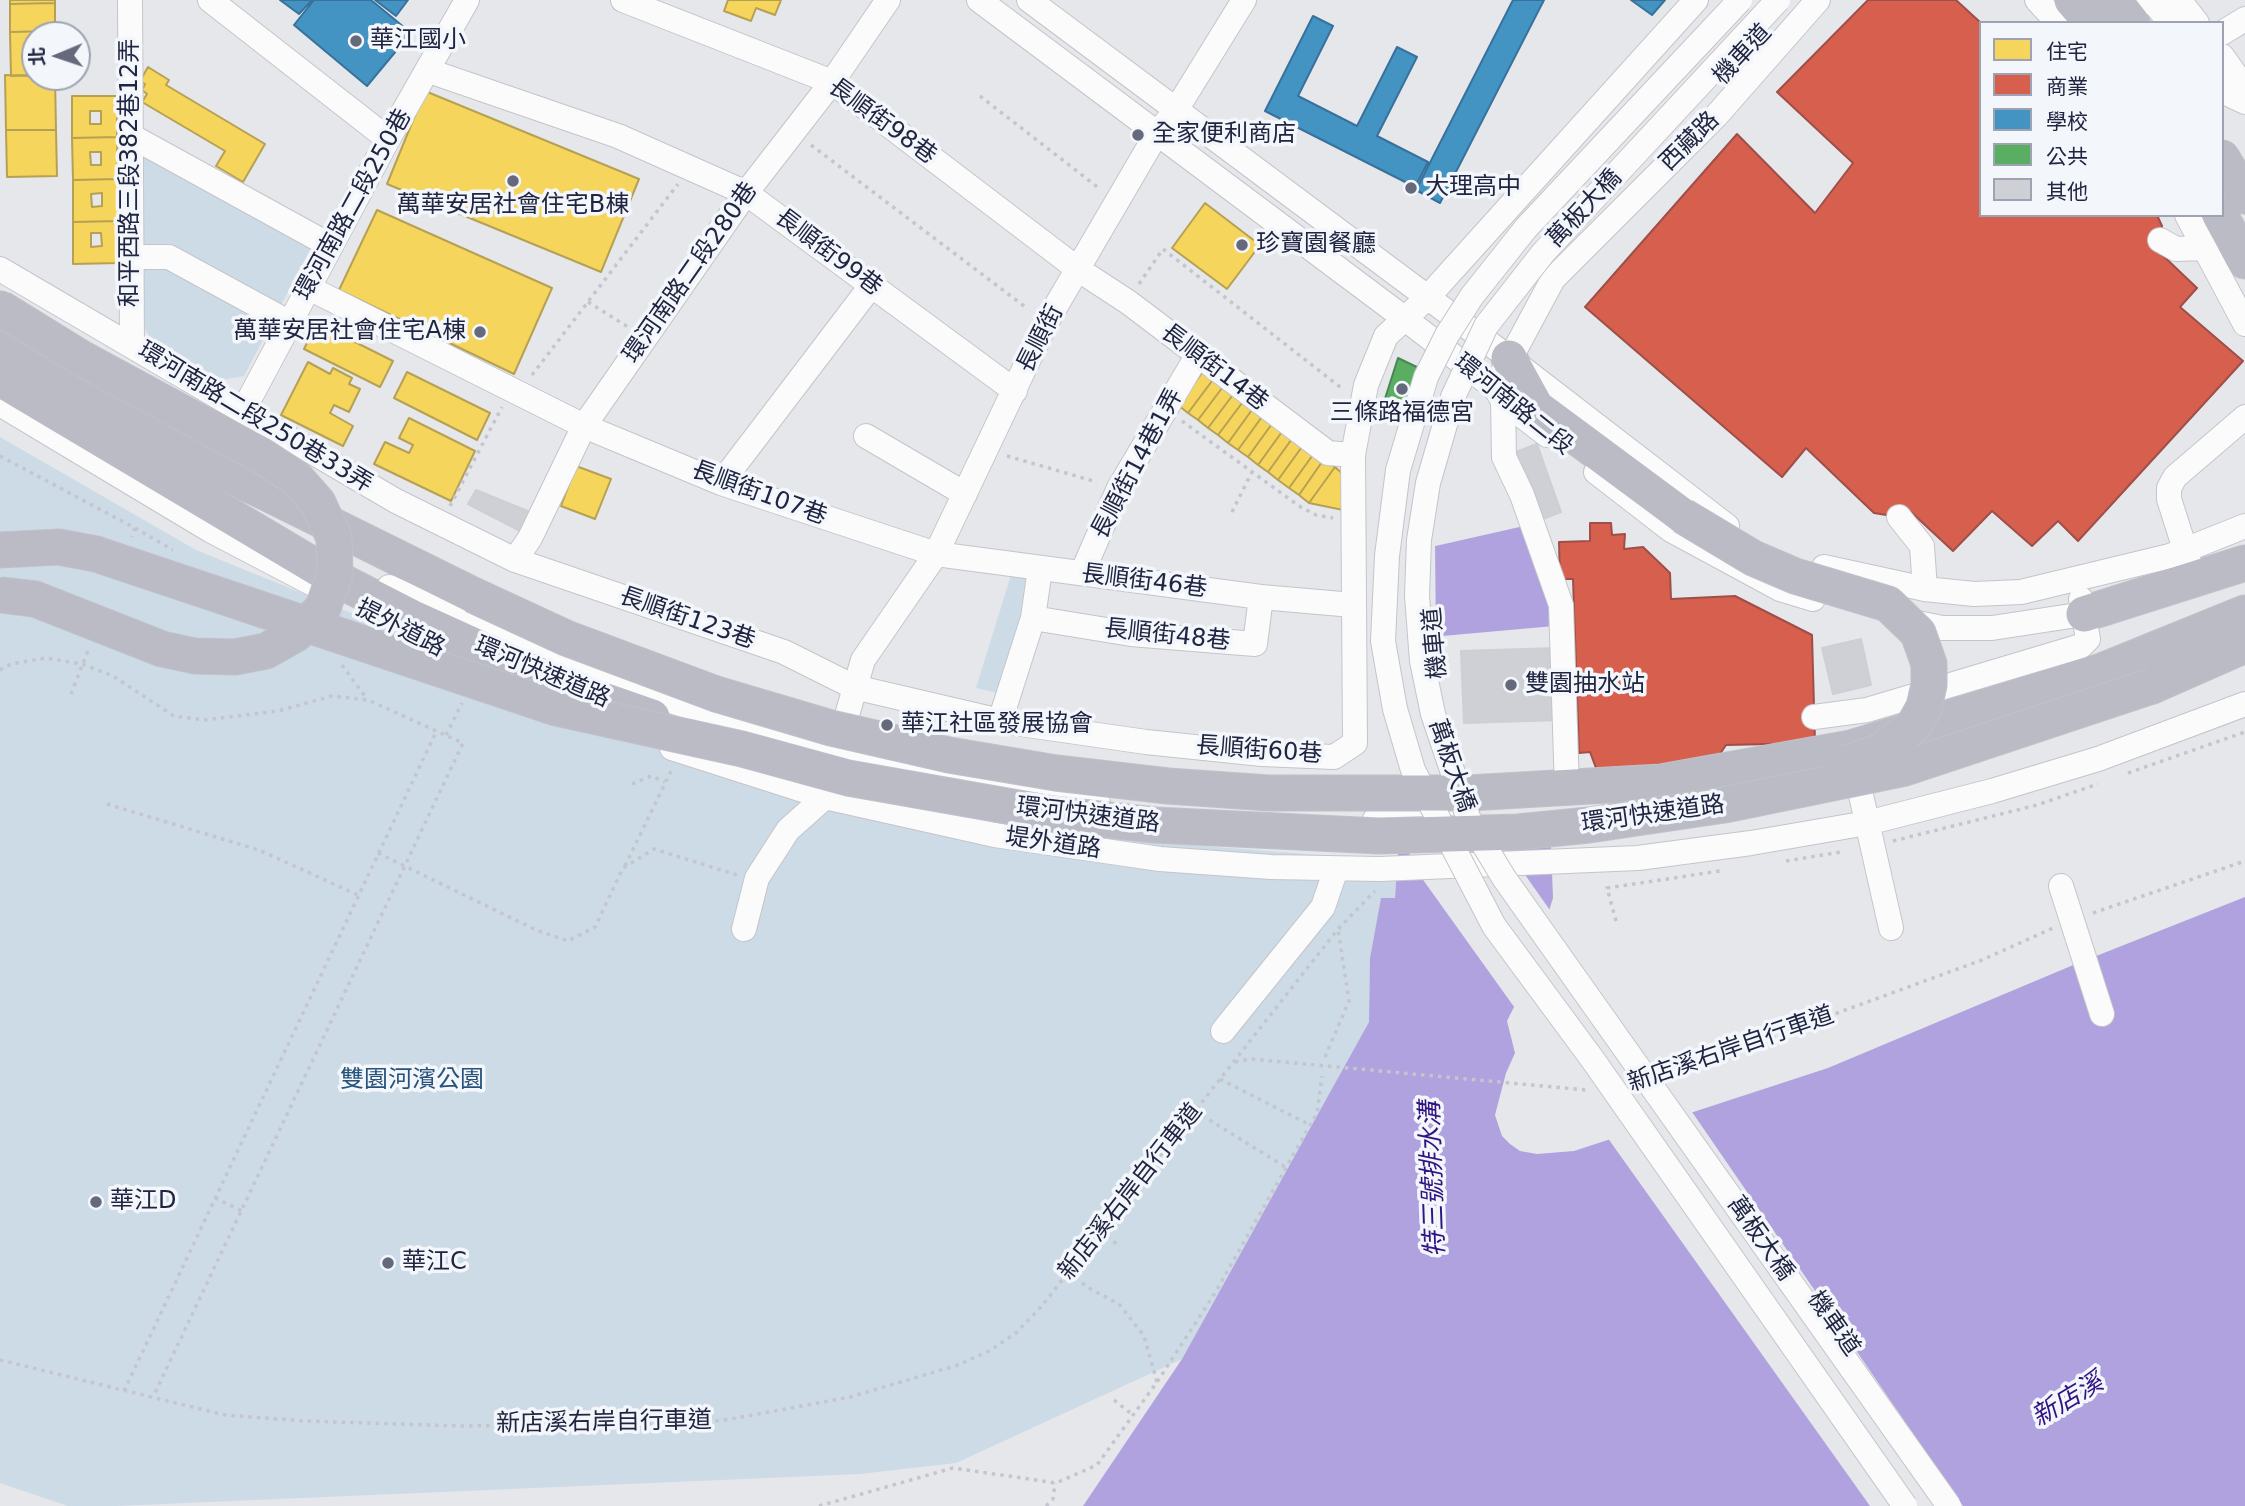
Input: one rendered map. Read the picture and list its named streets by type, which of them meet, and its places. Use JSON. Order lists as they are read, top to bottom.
{
  "streets": {
    "highway": ["環河快速道路"],
    "street": [
      "機車道",
      "長順街98巷",
      "西藏路",
      "和平西路三段382巷12弄",
      "環河南路二段250巷",
      "萬板大橋",
      "長順街99巷",
      "環河南路二段280巷",
      "長順街",
      "長順街14巷",
      "環河南路二段",
      "環河南路二段250巷33弄",
      "長順街14巷1弄",
      "長順街107巷",
      "長順街46巷",
      "長順街123巷",
      "提外道路",
      "長順街48巷",
      "長順街60巷",
      "堤外道路"
    ],
    "path": ["新店溪右岸自行車道"]
  },
  "crossings": [
    ["長順街98巷", "環河南路二段280巷"],
    ["長順街98巷", "長順街"],
    ["長順街98巷", "長順街14巷"],
    ["西藏路", "環河南路二段"],
    ["和平西路三段382巷12弄", "環河南路二段250巷33弄"],
    ["環河南路二段250巷", "長順街99巷"],
    ["環河南路二段250巷", "環河南路二段250巷33弄"],
    ["環河南路二段250巷", "長順街107巷"],
    ["長順街99巷", "環河南路二段280巷"],
    ["長順街99巷", "長順街"],
    ["環河南路二段280巷", "環河南路二段250巷33弄"],
    ["環河南路二段280巷", "長順街107巷"],
    ["環河南路二段280巷", "長順街123巷"],
    ["長順街", "長順街14巷"],
    ["長順街", "環河南路二段"],
    ["長順街", "長順街107巷"],
    ["長順街", "長順街46巷"],
    ["長順街", "長順街123巷"],
    ["長順街", "長順街60巷"],
    ["長順街14巷", "長順街14巷1弄"],
    ["長順街14巷", "長順街60巷"],
    ["環河南路二段", "長順街60巷"],
    ["環河南路二段250巷33弄", "長順街123巷"],
    ["長順街14巷1弄", "長順街46巷"],
    ["長順街107巷", "長順街46巷"],
    ["長順街46巷", "長順街48巷"],
    ["長順街46巷", "長順街60巷"],
    ["長順街123巷", "長順街60巷"],
    ["提外道路", "堤外道路"],
    ["堤外道路", "新店溪右岸自行車道"]
  ],
  "water": ["特三號排水溝", "新店溪"],
  "parks": ["雙園河濱公園"],
  "places": [
    "華江國小",
    "全家便利商店",
    "萬華安居社會住宅B棟",
    "大理高中",
    "珍寶園餐廳",
    "萬華安居社會住宅A棟",
    "三條路福德宮",
    "雙園抽水站",
    "華江社區發展協會",
    "華江D",
    "華江C"
  ],
  "legend": [
    "住宅",
    "商業",
    "學校",
    "公共",
    "其他"
  ],
  "north": "left"
}
